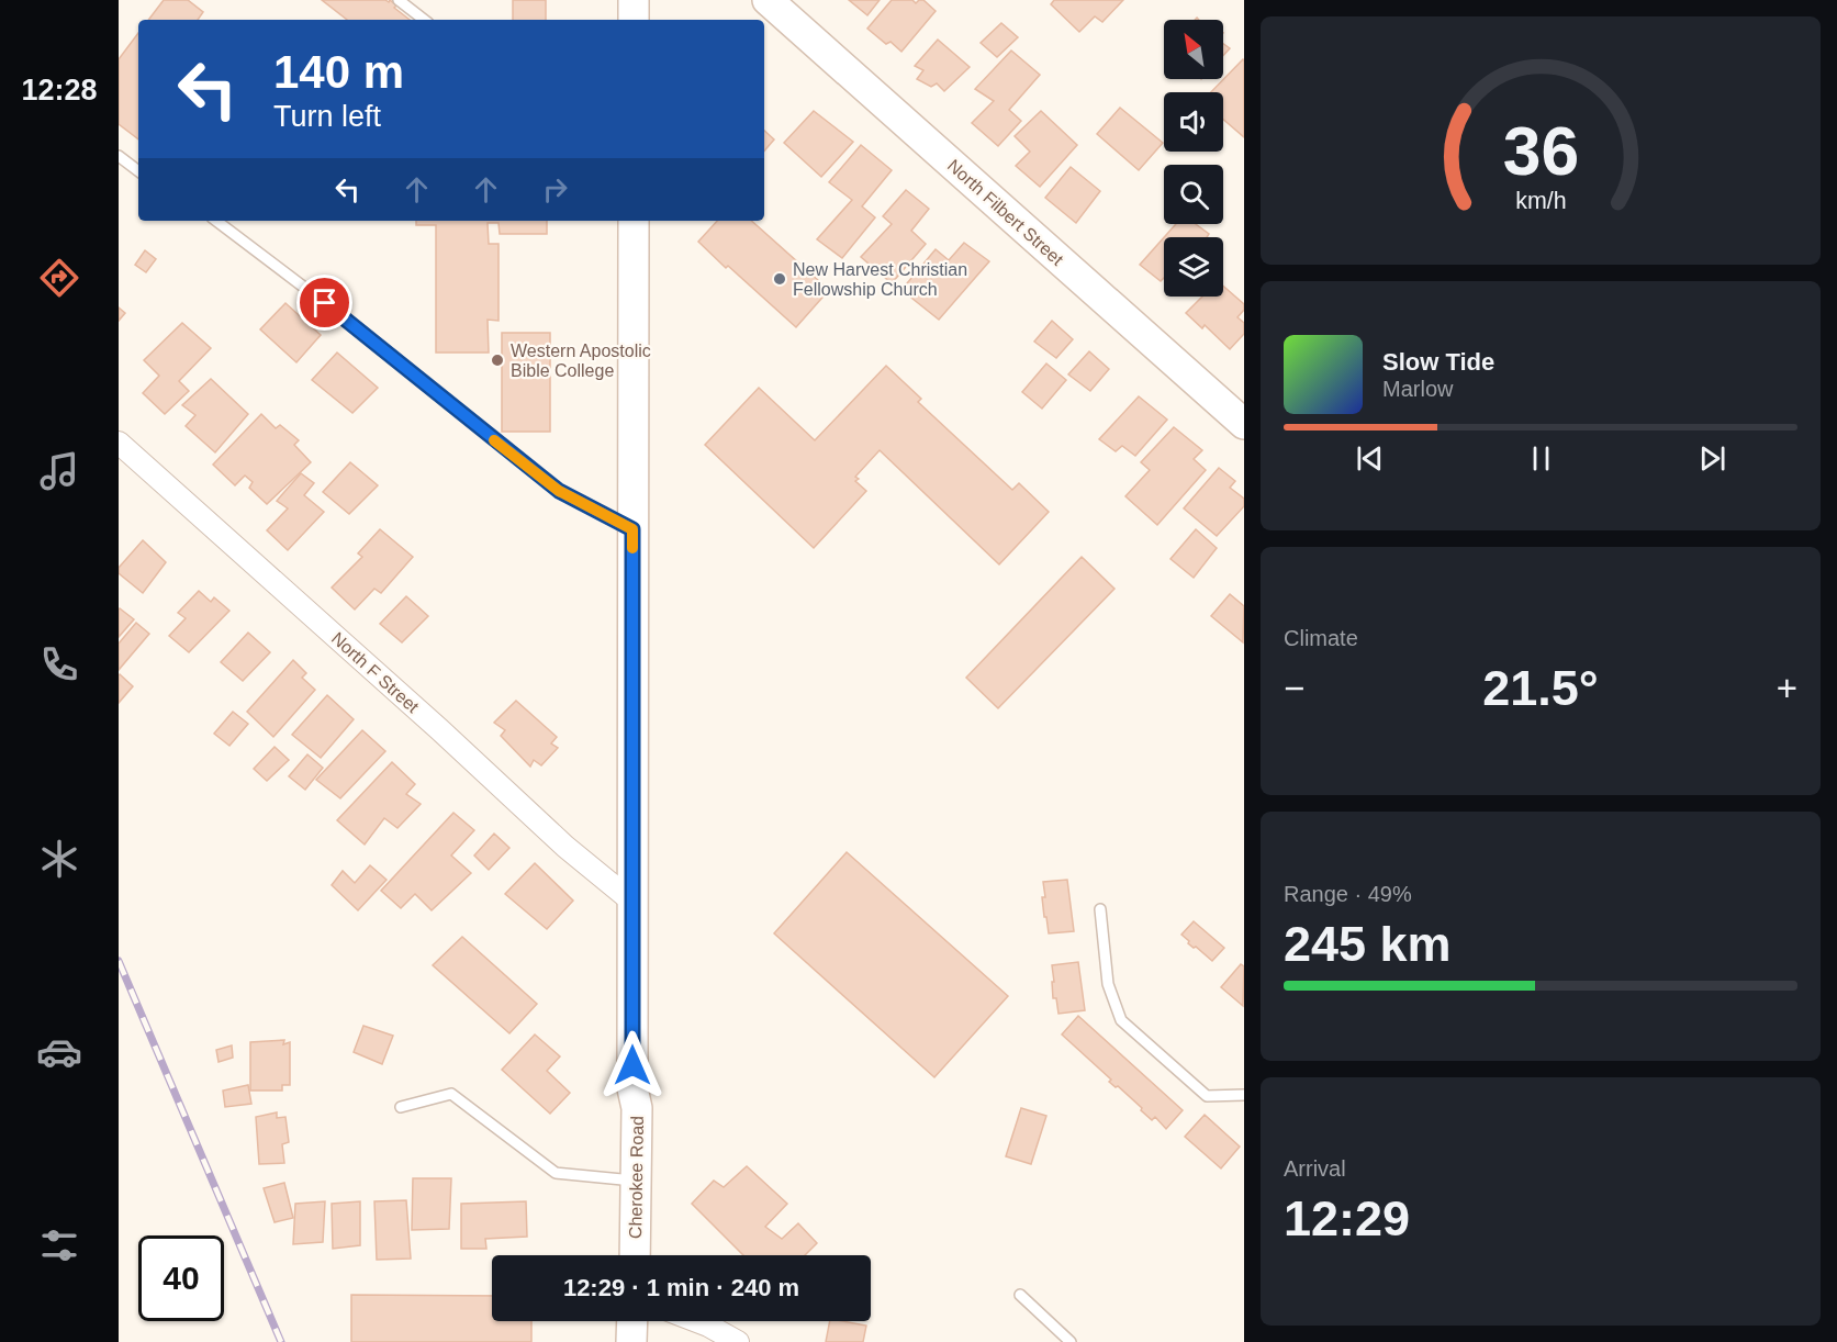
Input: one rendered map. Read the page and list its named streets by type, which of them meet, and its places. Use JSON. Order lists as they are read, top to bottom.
{
  "streets": {
    "street": ["North Filbert Street", "North F Street", "Cherokee Road"]
  },
  "crossings": [
    ["North F Street", "Cherokee Road"]
  ],
  "places": ["New Harvest Christian Fellowship Church", "Western Apostolic Bible College"],
  "north": "top left",
  "page": {
    "tabs": "12:28",
    "turn": ["140 m", "Turn left"],
    "song": ["Slow Tide", "Marlow"],
    "tile": [
      "Climate",
      ["Range · 49%", "245 km"],
      ["Arrival", "12:29"]
    ],
    "heat": ["−", "21.5°", "+"],
    "limit": "40",
    "trip": "12:29 · 1 min · 240 m",
    "gauge": ["36", "km/h"]
  }
}
